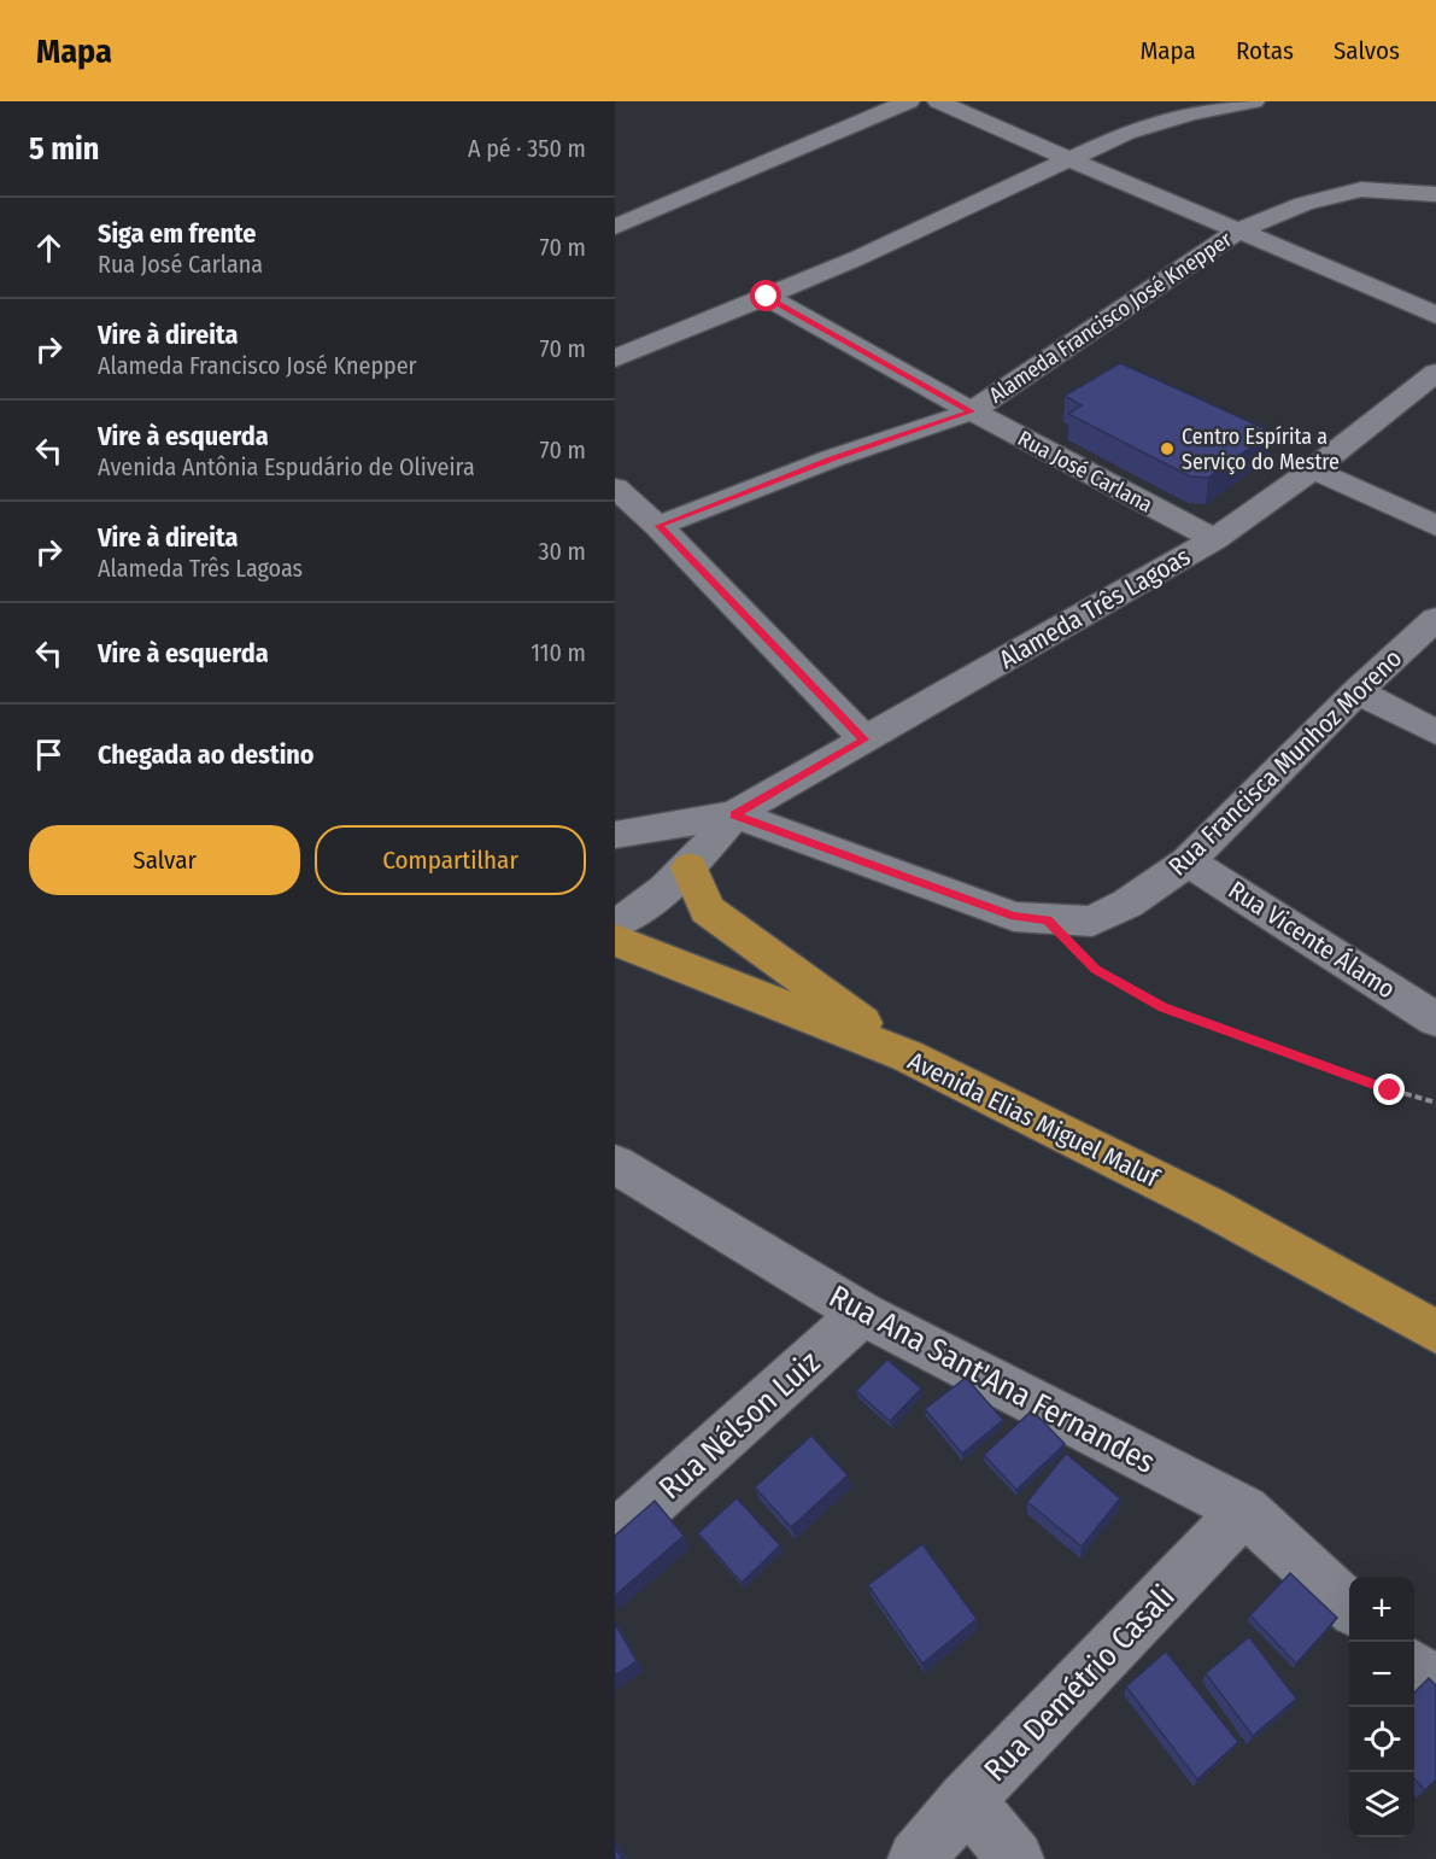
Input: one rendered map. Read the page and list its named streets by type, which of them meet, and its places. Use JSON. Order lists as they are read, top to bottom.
{
  "streets": {
    "main road": ["Avenida Elias Miguel Maluf"],
    "street": [
      "Alameda Francisco José Knepper",
      "Rua José Carlana",
      "Alameda Três Lagoas",
      "Rua Francisca Munhoz Moreno",
      "Rua Vicente Álamo",
      "Rua Ana Sant'Ana Fernandes",
      "Rua Nélson Luiz",
      "Rua Demétrio Casali"
    ]
  },
  "crossings": [
    ["Alameda Francisco José Knepper", "Rua José Carlana"],
    ["Rua José Carlana", "Alameda Três Lagoas"],
    ["Rua Francisca Munhoz Moreno", "Rua Vicente Álamo"],
    ["Rua Ana Sant'Ana Fernandes", "Rua Nélson Luiz"],
    ["Rua Ana Sant'Ana Fernandes", "Rua Demétrio Casali"]
  ],
  "places": ["Centro Espírita a Serviço do Mestre"],
  "page": {
    "header": "Mapa",
    "nav": ["Mapa", "Rotas", "Salvos"],
    "heading": ["5 min", "A pé · 350 m"],
    "list": [
      ["Siga em frente", "Rua José Carlana", "70 m"],
      ["Vire à direita", "Alameda Francisco José Knepper", "70 m"],
      ["Vire à esquerda", "Avenida Antônia Espudário de Oliveira", "70 m"],
      ["Vire à direita", "Alameda Três Lagoas", "30 m"],
      ["Vire à esquerda", "110 m"],
      "Chegada ao destino"
    ],
    "buttons": ["Salvar", "Compartilhar"],
    "map_buttons": ["+", "−"]
  }
}
